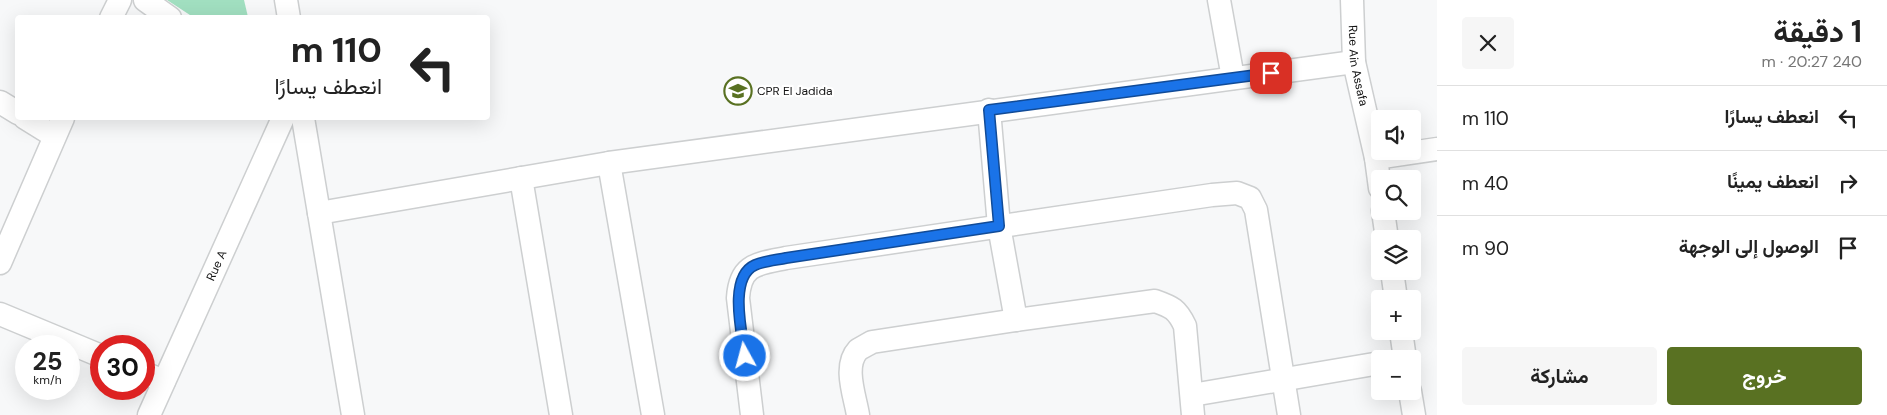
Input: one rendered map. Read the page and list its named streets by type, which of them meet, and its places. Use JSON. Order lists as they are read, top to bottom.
{
  "streets": {
    "street": ["Rue Ain Assafa", "Rue A"]
  },
  "places": {
    "school or university": ["CPR El Jadida"]
  },
  "page": {
    "heading": ["1 دقيقة", "240 m · 20:27"],
    "turn": ["110 m", "انعطف يسارًا"],
    "list": [
      {
        "name": "انعطف يسارًا",
        "value": "110 m"
      },
      {
        "name": "انعطف يمينًا",
        "value": "40 m"
      },
      {
        "name": "الوصول إلى الوجهة",
        "value": "90 m"
      }
    ],
    "map_buttons": ["+", "−"],
    "speed": "25 km/h",
    "limit": "30",
    "buttons": ["خروج", "مشاركة"]
  }
}
